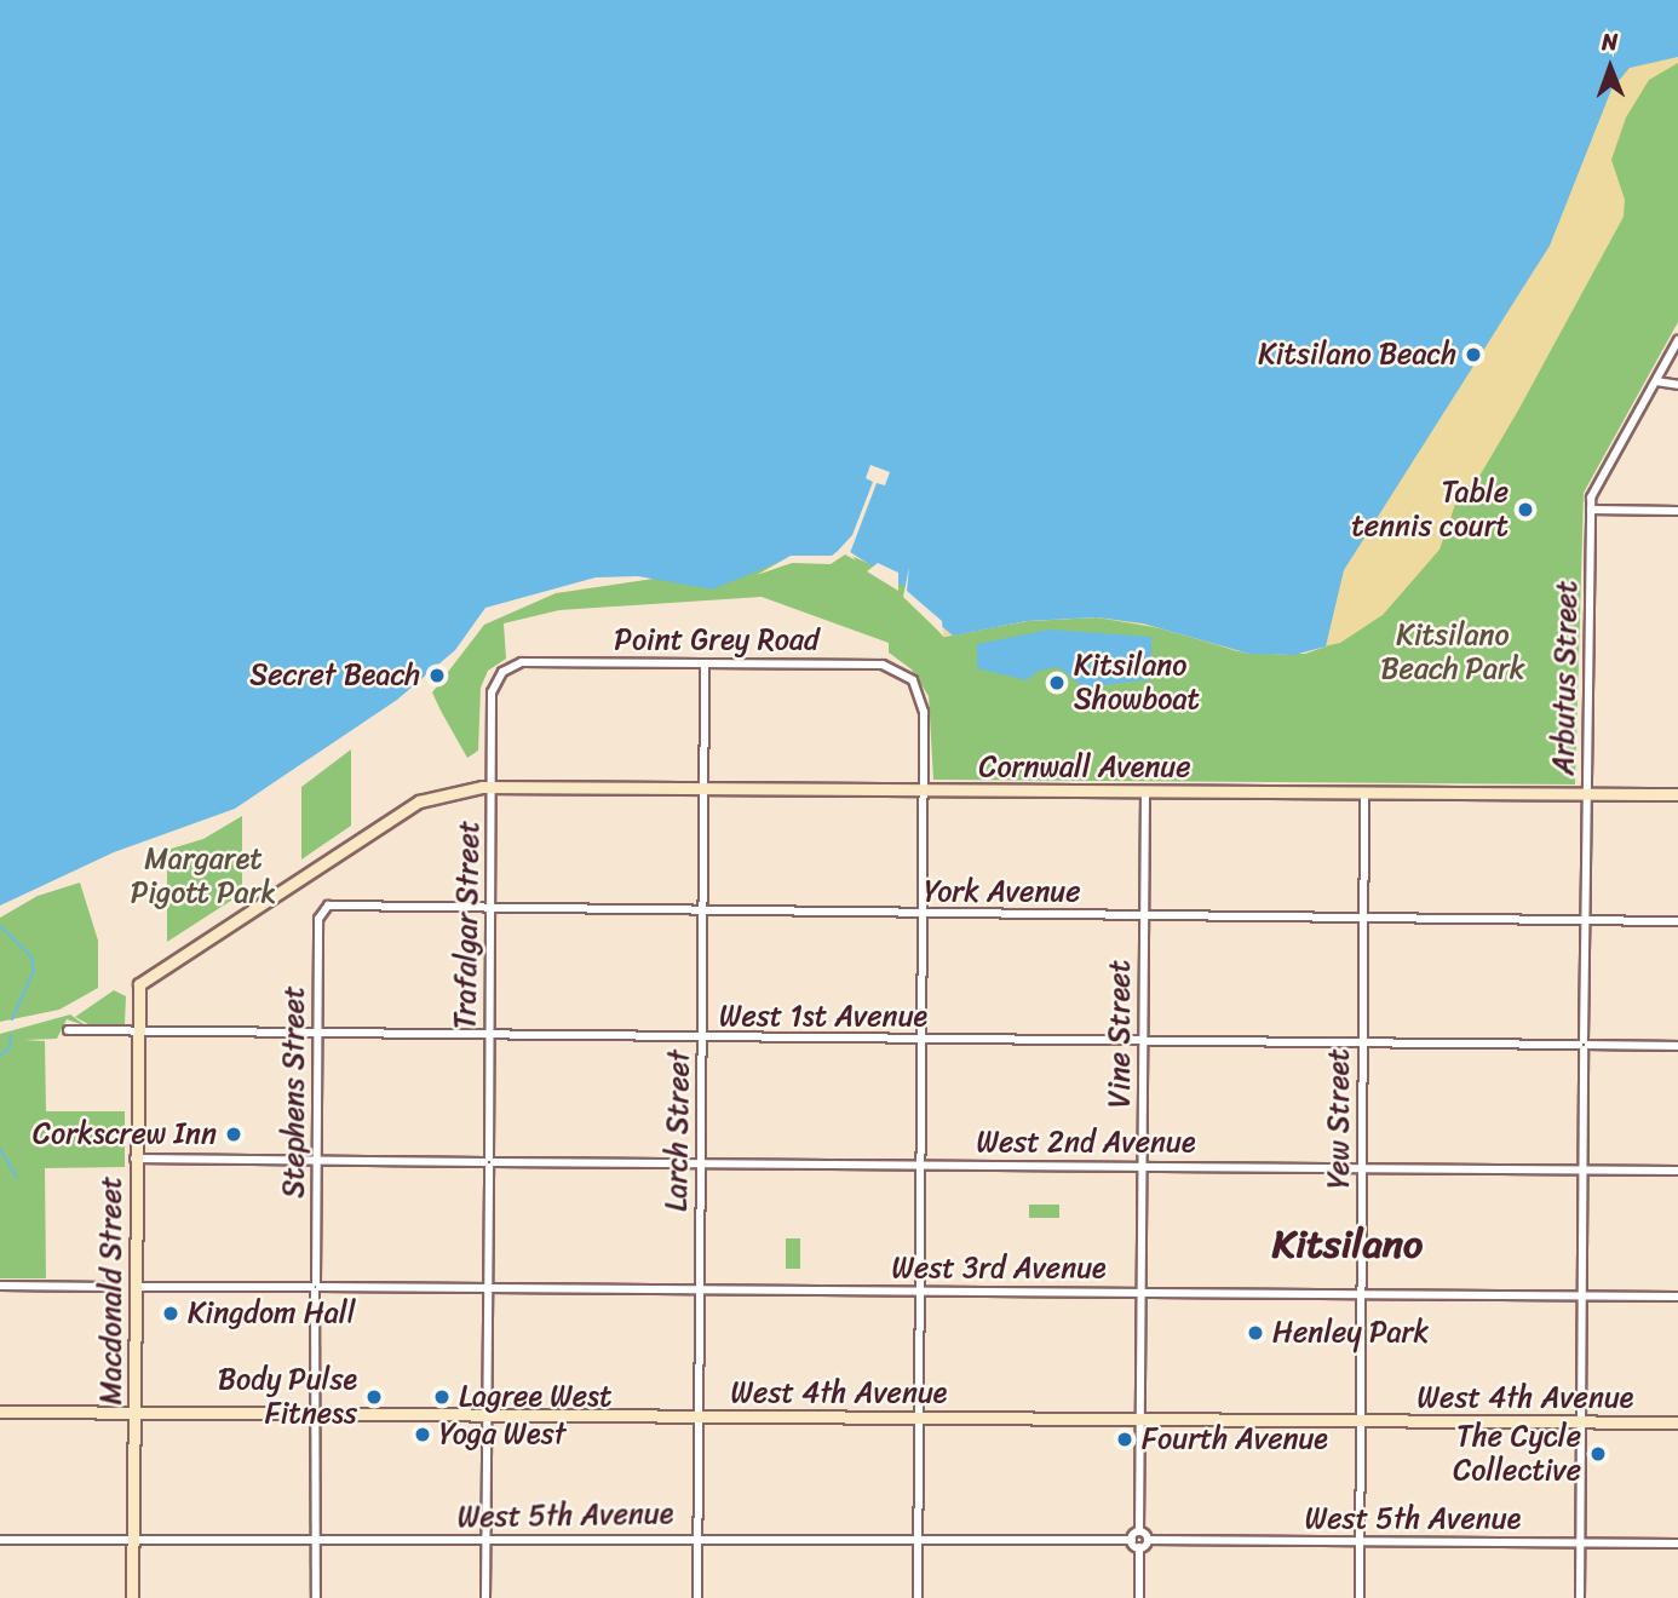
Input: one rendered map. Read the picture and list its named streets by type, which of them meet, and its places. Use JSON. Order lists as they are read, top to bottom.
{
  "streets": {
    "main road": ["Cornwall Avenue", "Macdonald Street", "West 4th Avenue"],
    "street": [
      "Point Grey Road",
      "Arbutus Street",
      "York Avenue",
      "Trafalgar Street",
      "West 1st Avenue",
      "Vine Street",
      "Stephens Street",
      "Yew Street",
      "Larch Street",
      "West 2nd Avenue",
      "West 3rd Avenue",
      "West 5th Avenue"
    ]
  },
  "crossings": [
    ["Point Grey Road", "Cornwall Avenue"],
    ["Point Grey Road", "Trafalgar Street"],
    ["Point Grey Road", "Larch Street"],
    ["Arbutus Street", "Cornwall Avenue"],
    ["Arbutus Street", "York Avenue"],
    ["Arbutus Street", "West 1st Avenue"],
    ["Arbutus Street", "West 2nd Avenue"],
    ["Arbutus Street", "West 3rd Avenue"],
    ["Arbutus Street", "West 4th Avenue"],
    ["Arbutus Street", "West 5th Avenue"],
    ["Cornwall Avenue", "Trafalgar Street"],
    ["Cornwall Avenue", "Vine Street"],
    ["Cornwall Avenue", "Yew Street"],
    ["Cornwall Avenue", "Larch Street"],
    ["Cornwall Avenue", "Macdonald Street"],
    ["York Avenue", "Trafalgar Street"],
    ["York Avenue", "Vine Street"],
    ["York Avenue", "Stephens Street"],
    ["York Avenue", "Yew Street"],
    ["York Avenue", "Larch Street"],
    ["Trafalgar Street", "West 1st Avenue"],
    ["Trafalgar Street", "West 2nd Avenue"],
    ["Trafalgar Street", "West 3rd Avenue"],
    ["Trafalgar Street", "Macdonald Street"],
    ["Trafalgar Street", "West 4th Avenue"],
    ["Trafalgar Street", "West 5th Avenue"],
    ["West 1st Avenue", "Vine Street"],
    ["West 1st Avenue", "Stephens Street"],
    ["West 1st Avenue", "Yew Street"],
    ["West 1st Avenue", "Larch Street"],
    ["West 1st Avenue", "Macdonald Street"],
    ["Vine Street", "West 2nd Avenue"],
    ["Vine Street", "West 3rd Avenue"],
    ["Vine Street", "West 4th Avenue"],
    ["Stephens Street", "West 2nd Avenue"],
    ["Stephens Street", "West 3rd Avenue"],
    ["Stephens Street", "West 4th Avenue"],
    ["Stephens Street", "West 5th Avenue"],
    ["Yew Street", "West 2nd Avenue"],
    ["Yew Street", "West 3rd Avenue"],
    ["Yew Street", "West 4th Avenue"],
    ["Yew Street", "West 5th Avenue"],
    ["Larch Street", "West 2nd Avenue"],
    ["Larch Street", "West 3rd Avenue"],
    ["Larch Street", "West 4th Avenue"],
    ["Larch Street", "West 5th Avenue"],
    ["West 2nd Avenue", "Macdonald Street"],
    ["West 3rd Avenue", "Macdonald Street"],
    ["Macdonald Street", "West 4th Avenue"],
    ["Macdonald Street", "West 5th Avenue"]
  ],
  "districts": ["Kitsilano"],
  "parks": ["Kitsilano Beach Park", "Margaret Pigott Park"],
  "places": [
    "Kitsilano Beach",
    "Table tennis court",
    "Secret Beach",
    "Kitsilano Showboat",
    "Corkscrew Inn",
    "Kingdom Hall",
    "Henley Park",
    "Body Pulse Fitness",
    "Lagree West",
    "Yoga West",
    "Fourth Avenue",
    "The Cycle Collective"
  ],
  "north": "top"
}
